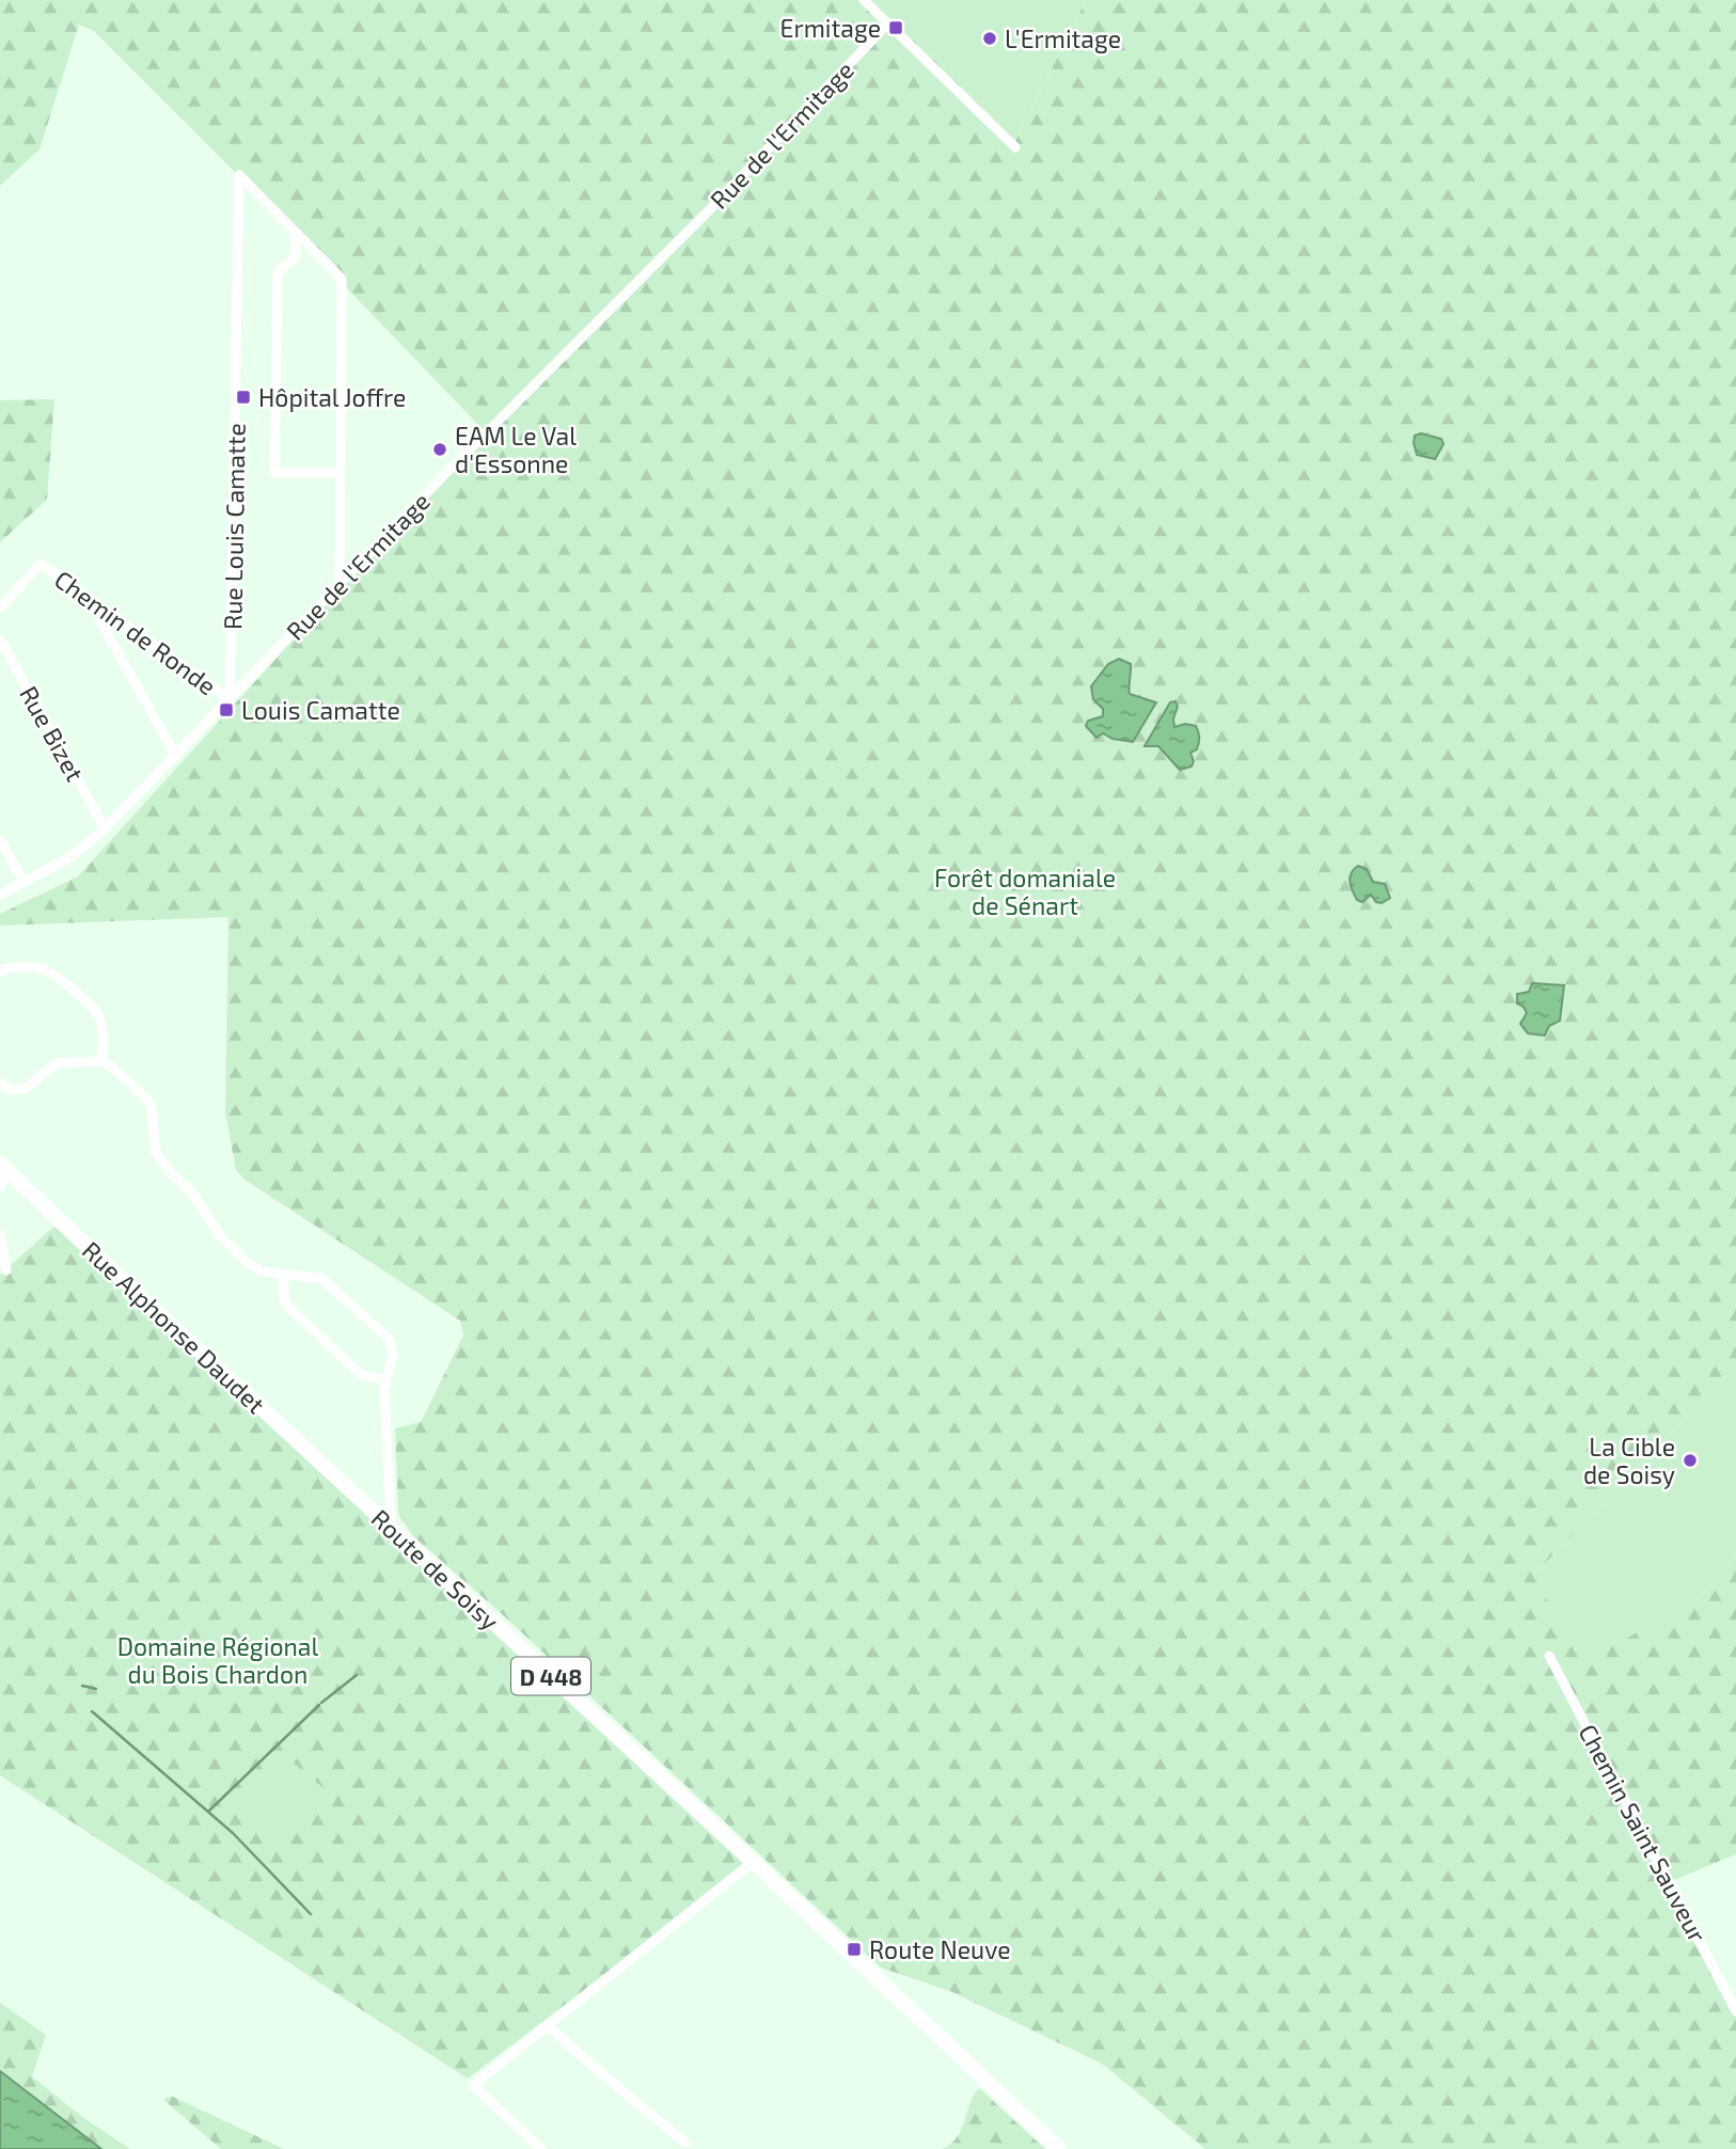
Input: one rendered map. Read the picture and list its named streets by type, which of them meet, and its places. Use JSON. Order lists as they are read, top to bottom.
{
  "streets": {
    "main road": ["Rue Alphonse Daudet", "Route de Soisy", "D 448"],
    "street": [
      "Rue de l'Ermitage",
      "Rue Louis Camatte",
      "Chemin de Ronde",
      "Rue Bizet",
      "Chemin Saint Sauveur"
    ]
  },
  "crossings": [
    ["Rue de l'Ermitage", "Rue Louis Camatte"],
    ["Rue de l'Ermitage", "Chemin de Ronde"],
    ["Rue de l'Ermitage", "Rue Bizet"],
    ["Rue Louis Camatte", "Chemin de Ronde"],
    ["Rue Alphonse Daudet", "Route de Soisy"],
    ["Route de Soisy", "D 448"]
  ],
  "parks": ["Forêt domaniale de Sénart", "Domaine Régional du Bois Chardon"],
  "places": {
    "transit": [
      "Ermitage",
      "Hôpital Joffre",
      "Louis Camatte",
      "Route Neuve"
    ],
    "other": ["L'Ermitage", "EAM Le Val d'Essonne", "La Cible de Soisy"]
  }
}
